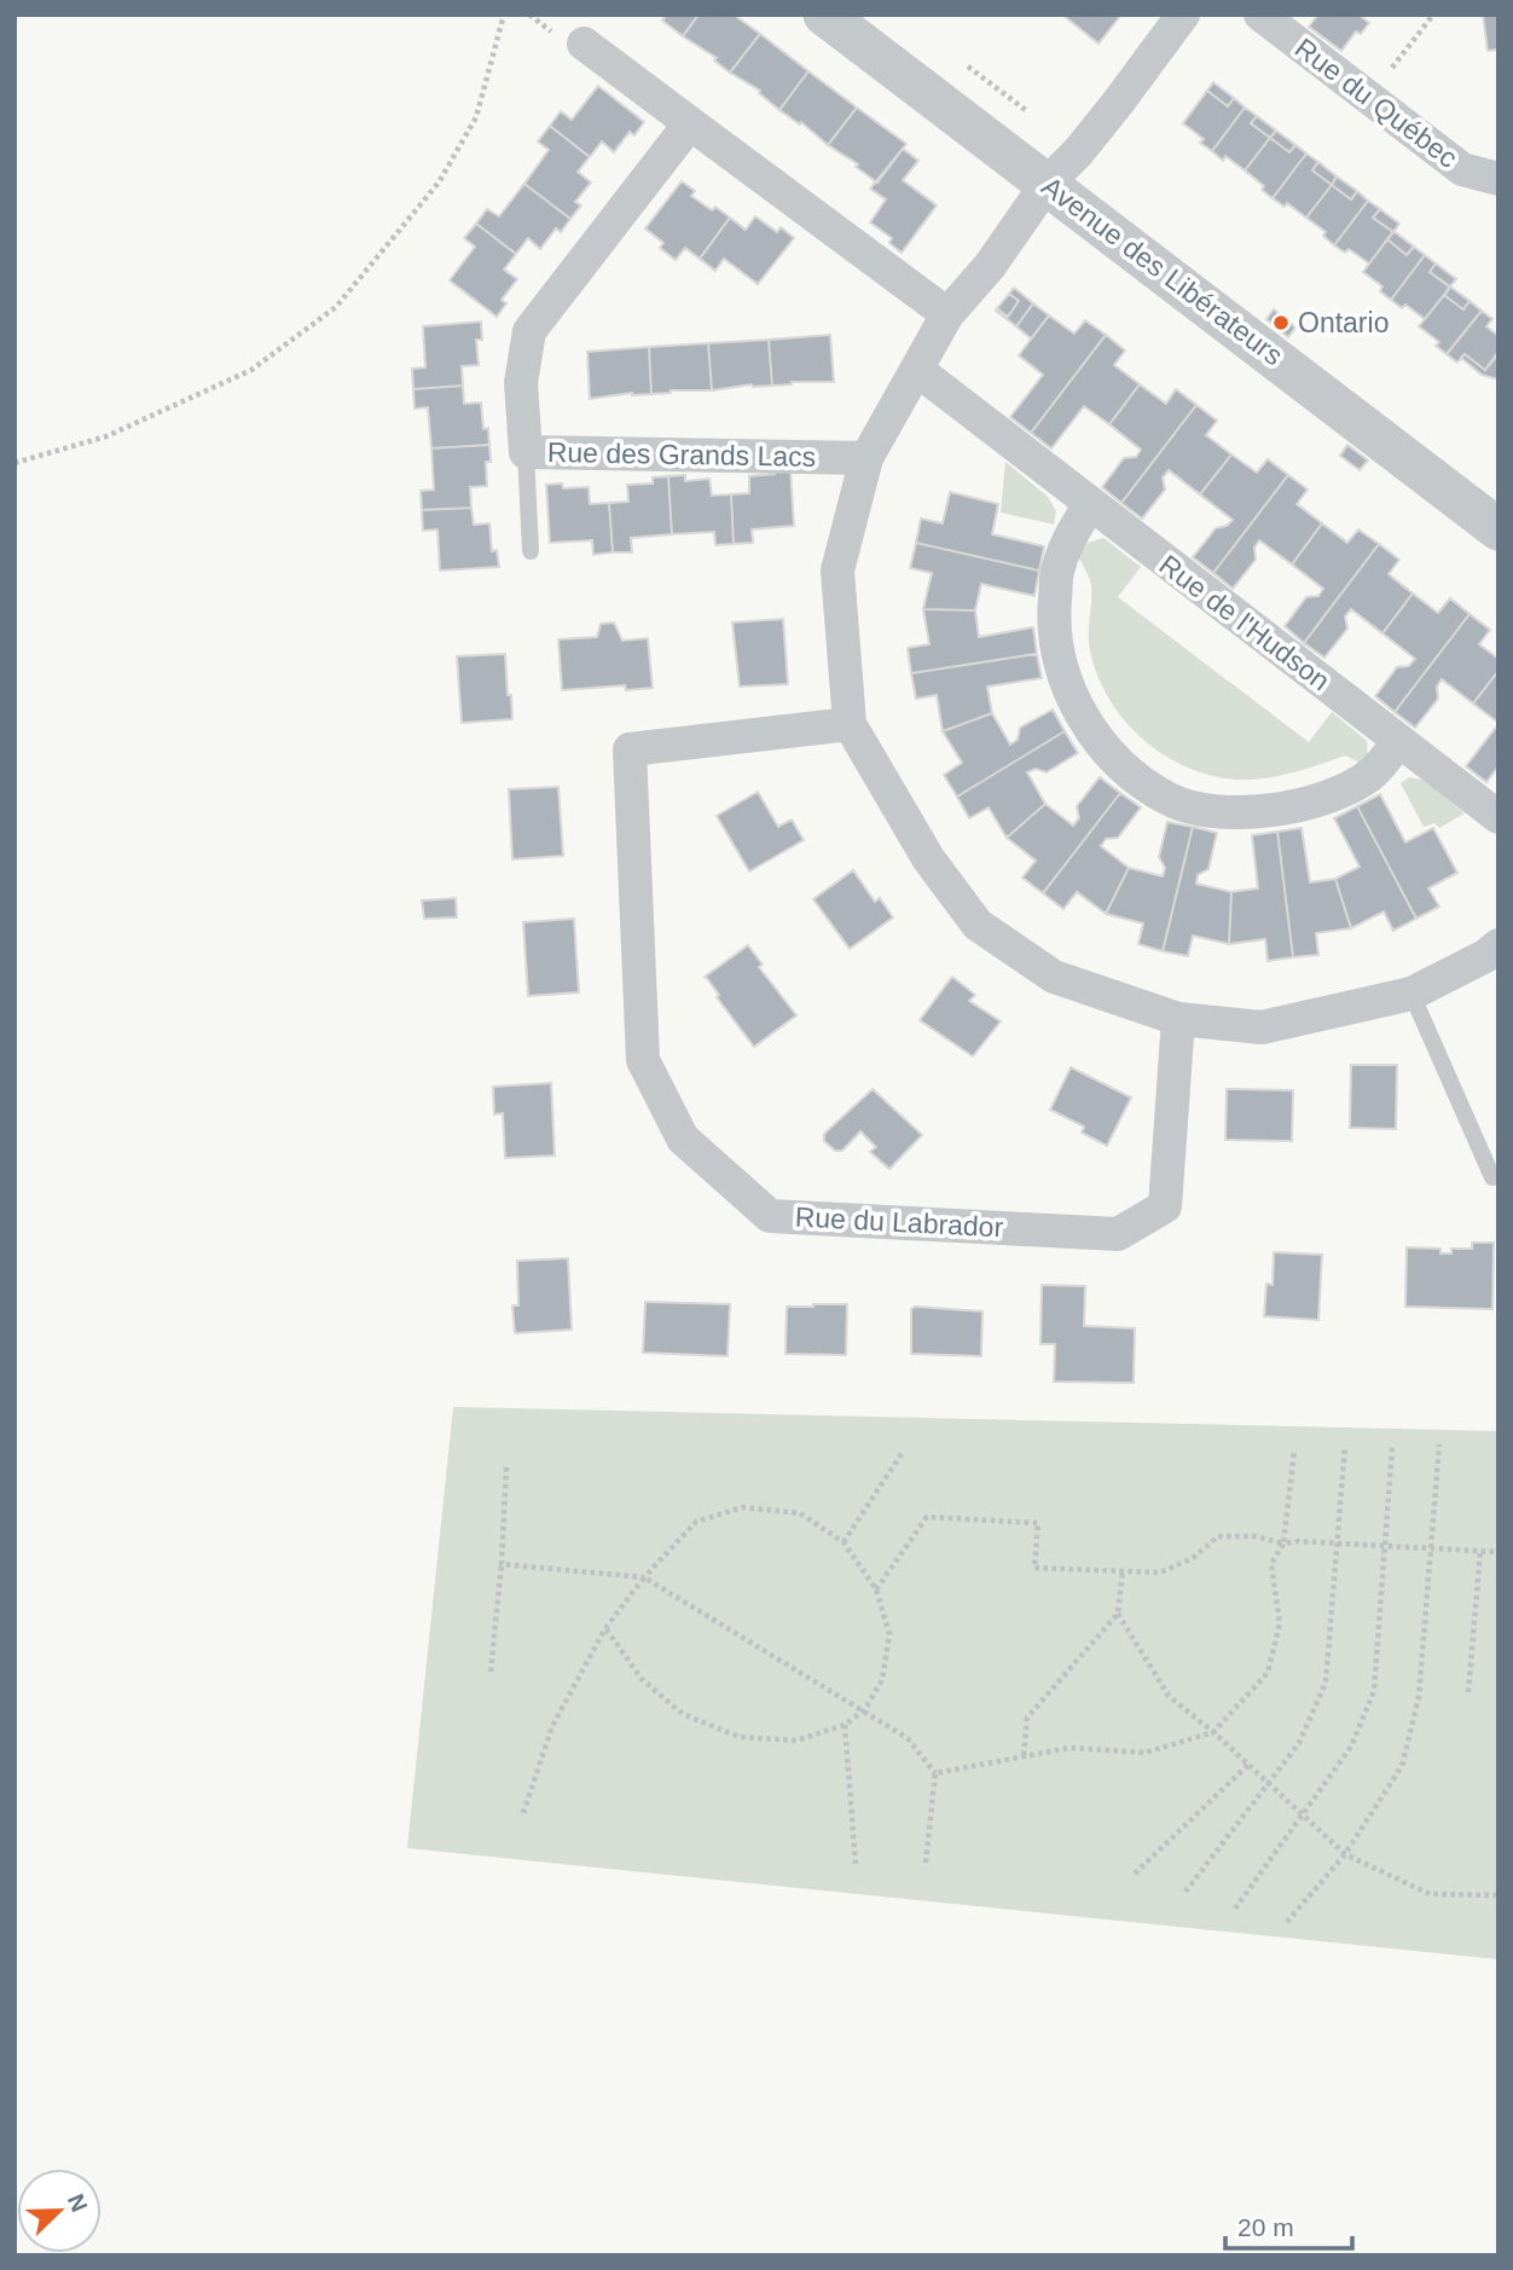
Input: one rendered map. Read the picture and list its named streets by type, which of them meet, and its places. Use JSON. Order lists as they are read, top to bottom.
{
  "streets": {
    "street": [
      "Rue du Québec",
      "Avenue des Libérateurs",
      "Rue des Grands Lacs",
      "Rue de l'Hudson",
      "Rue du Labrador"
    ]
  },
  "places": ["Ontario"],
  "scale_bar": "20 m",
  "north": "top right"
}
